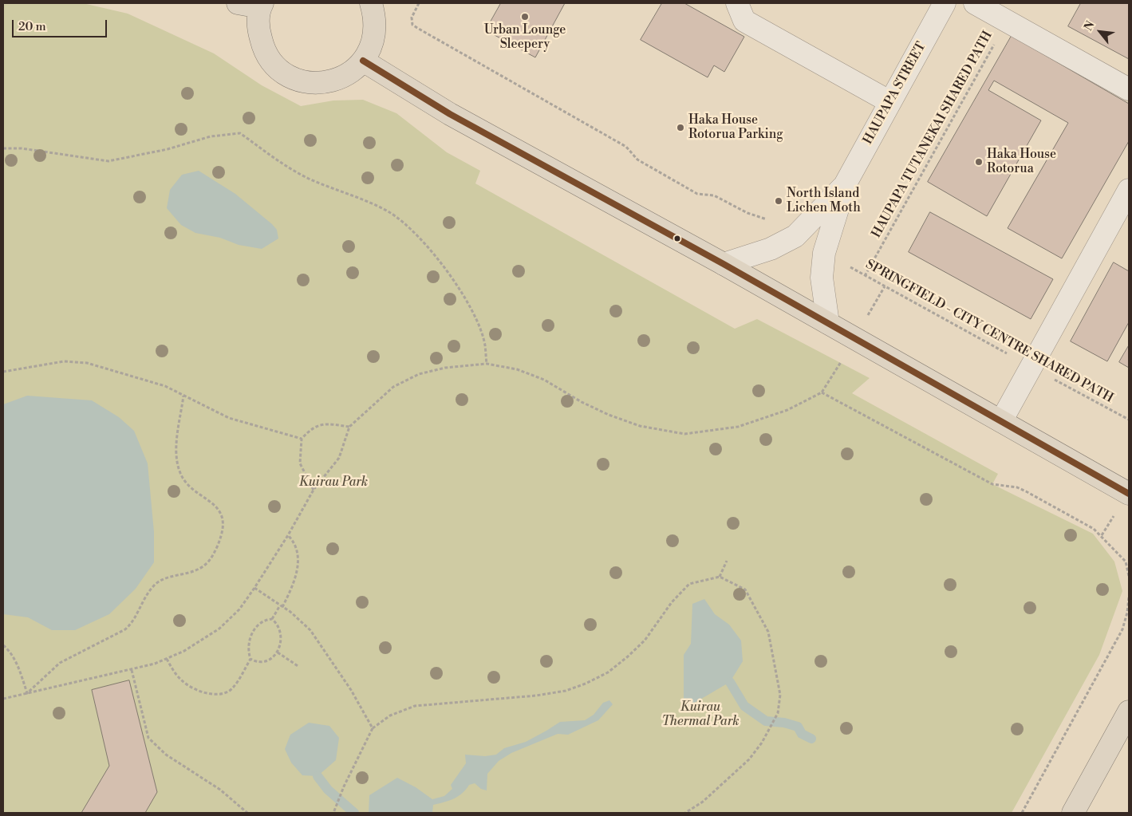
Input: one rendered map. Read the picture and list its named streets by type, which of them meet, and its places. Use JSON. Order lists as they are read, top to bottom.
{
  "streets": {
    "street": ["HAUPAPA STREET"],
    "path": ["HAUPAPA TUTANEKAI SHARED PATH", "SPRINGFIELD - CITY CENTRE SHARED PATH"]
  },
  "crossings": [
    ["HAUPAPA TUTANEKAI SHARED PATH", "SPRINGFIELD - CITY CENTRE SHARED PATH"]
  ],
  "parks": ["Kuirau Park", "Kuirau Thermal Park"],
  "places": [
    "Urban Lounge Sleepery",
    "Haka House Rotorua Parking",
    "Haka House Rotorua",
    "North Island Lichen Moth"
  ],
  "scale_bar": "20 m",
  "north": "top left"
}
